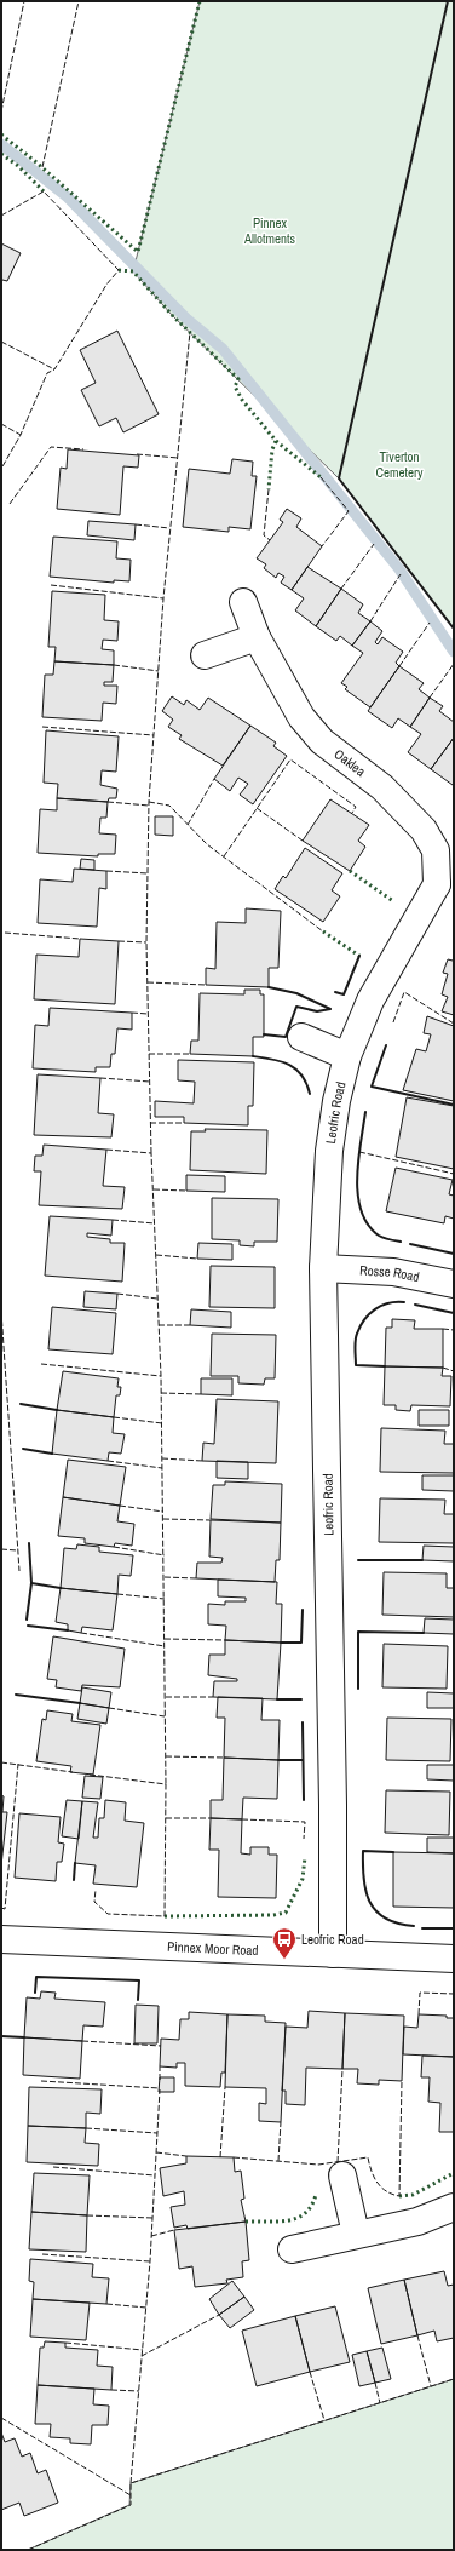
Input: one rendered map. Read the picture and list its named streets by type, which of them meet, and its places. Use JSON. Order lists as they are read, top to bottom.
{
  "streets": {
    "street": [
      "Oaklea",
      "Leofric Road",
      "Rosse Road",
      "Pinnex Moor Road"
    ]
  },
  "crossings": [
    ["Oaklea", "Leofric Road"],
    ["Leofric Road", "Rosse Road"],
    ["Leofric Road", "Pinnex Moor Road"]
  ],
  "parks": ["Pinnex Allotments", "Tiverton Cemetery"],
  "places": {
    "bus stop": ["Leofric Road"]
  }
}
